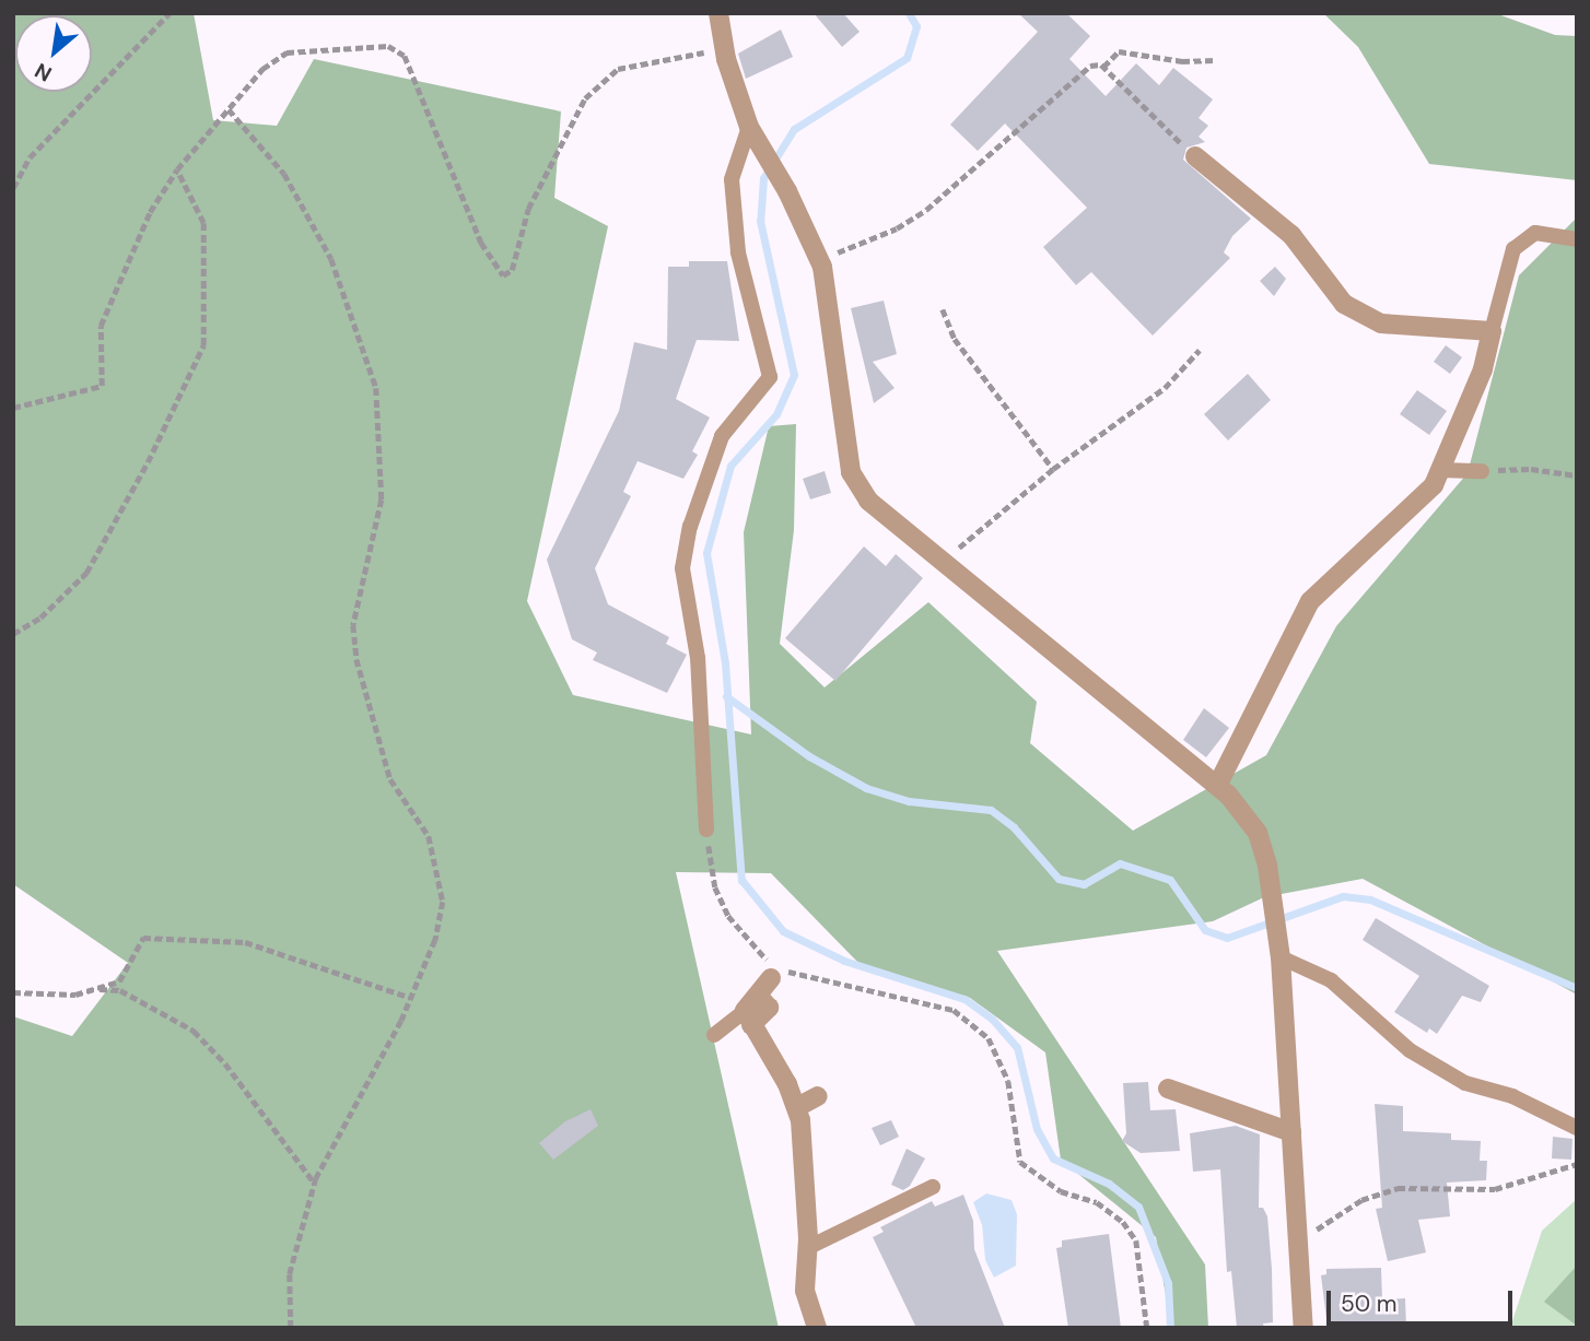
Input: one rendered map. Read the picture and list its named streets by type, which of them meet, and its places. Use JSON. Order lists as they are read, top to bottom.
{
  "scale_bar": "50 m",
  "north": "bottom left"
}
